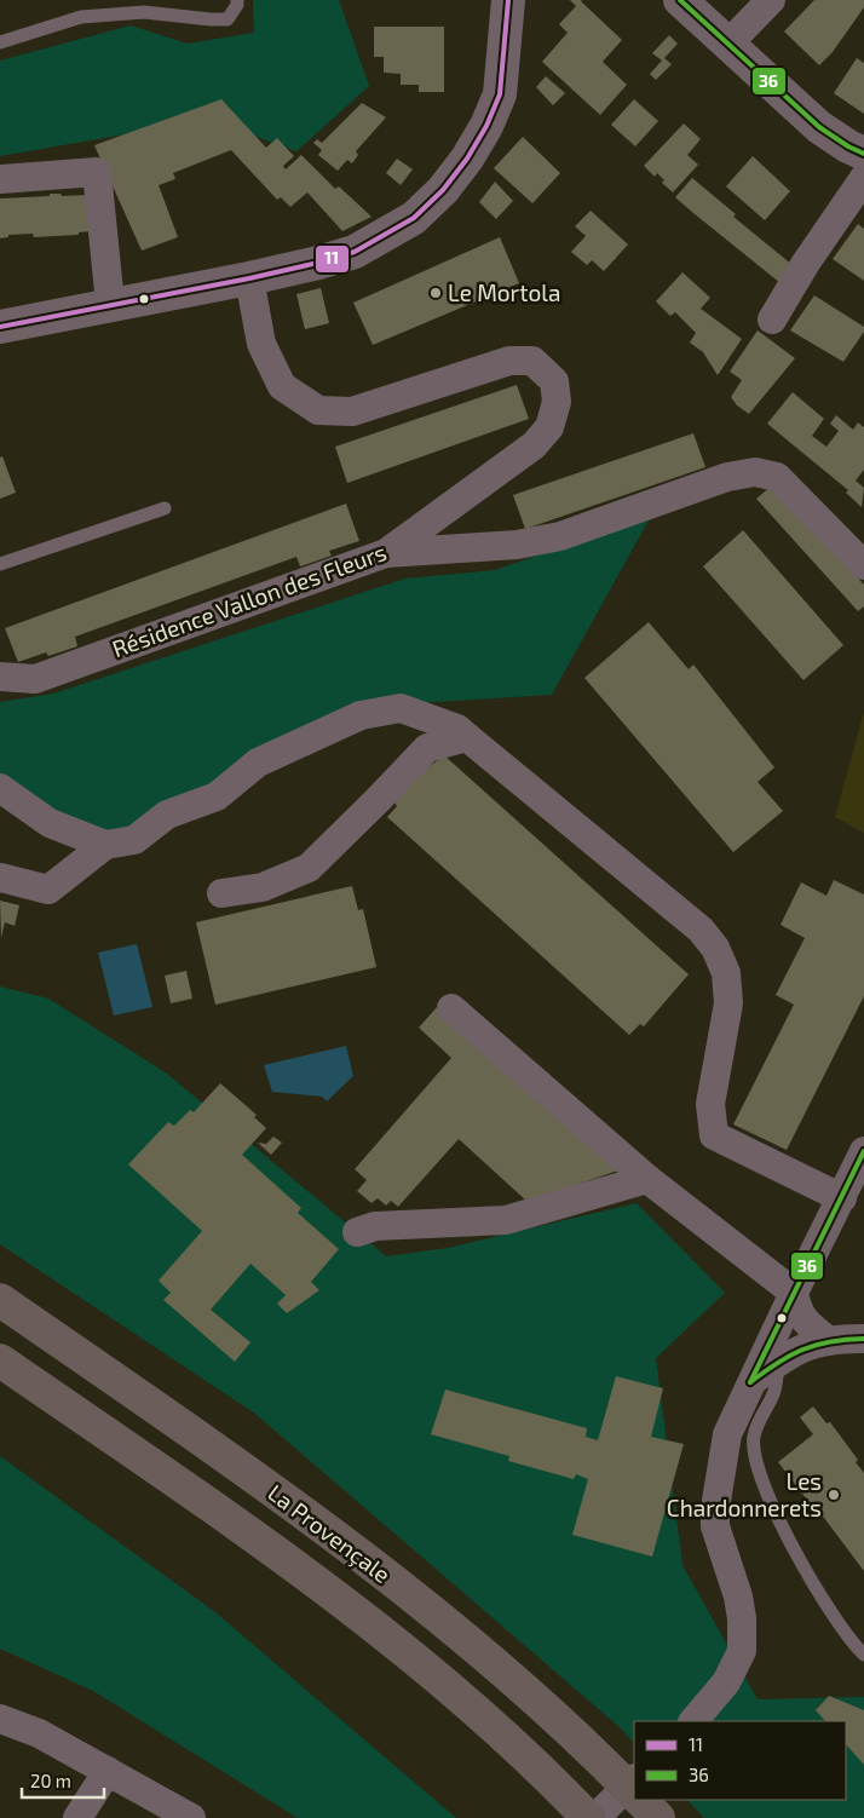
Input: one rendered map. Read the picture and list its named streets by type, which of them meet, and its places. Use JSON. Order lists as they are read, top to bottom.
{
  "streets": {
    "highway": ["La Provençale"],
    "street": ["Résidence Vallon des Fleurs"]
  },
  "places": ["Le Mortola", "Les Chardonnerets"],
  "lines": ["transit line 11", "transit line 36"],
  "legend": ["11", "36"],
  "scale_bar": "20 m"
}
